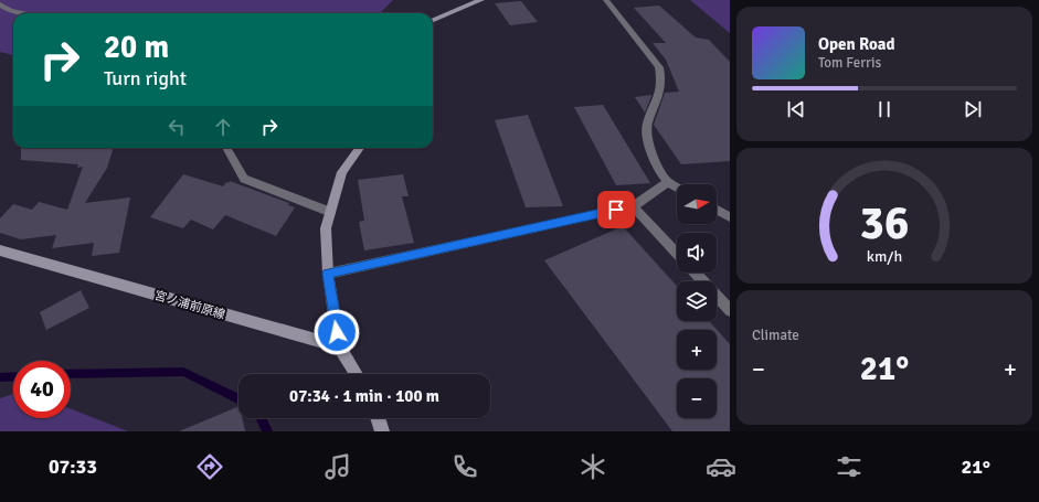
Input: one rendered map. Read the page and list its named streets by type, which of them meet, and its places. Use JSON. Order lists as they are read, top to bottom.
{
  "streets": {
    "main road": ["宮ノ浦前原線"]
  },
  "north": "right",
  "page": {
    "turn": ["20 m", "Turn right"],
    "song": ["Open Road", "Tom Ferris"],
    "map_buttons": ["+", "−"],
    "tile": "Climate",
    "heat": ["−", "21°", "+"],
    "limit": "40",
    "trip": "07:34 · 1 min · 100 m",
    "tabs": ["07:33", "21°"],
    "gauge": ["36", "km/h"]
  }
}
